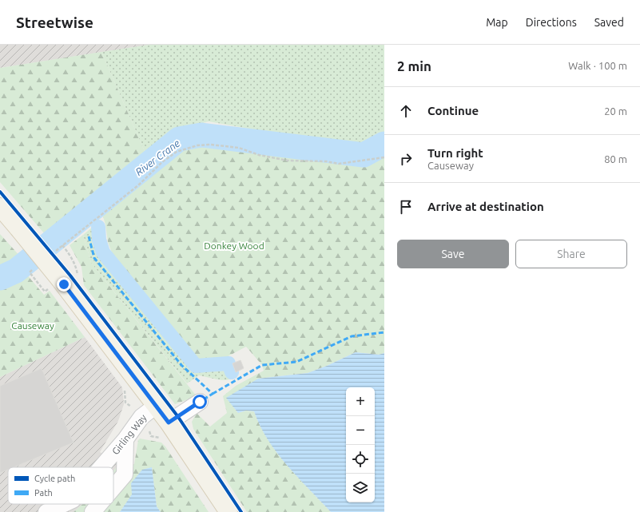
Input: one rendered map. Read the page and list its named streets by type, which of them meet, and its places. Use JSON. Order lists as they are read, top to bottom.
{
  "streets": {
    "lane": ["Girling Way"]
  },
  "water": ["River Crane"],
  "parks": ["Donkey Wood", "Causeway"],
  "legend": ["Cycle path", "Path"],
  "page": {
    "header": "Streetwise",
    "nav": ["Map", "Directions", "Saved"],
    "heading": ["2 min", "Walk · 100 m"],
    "list": [
      ["Continue", "20 m"],
      ["Turn right", "Causeway", "80 m"],
      "Arrive at destination"
    ],
    "buttons": ["Save", "Share"],
    "map_buttons": ["+", "−"]
  }
}
